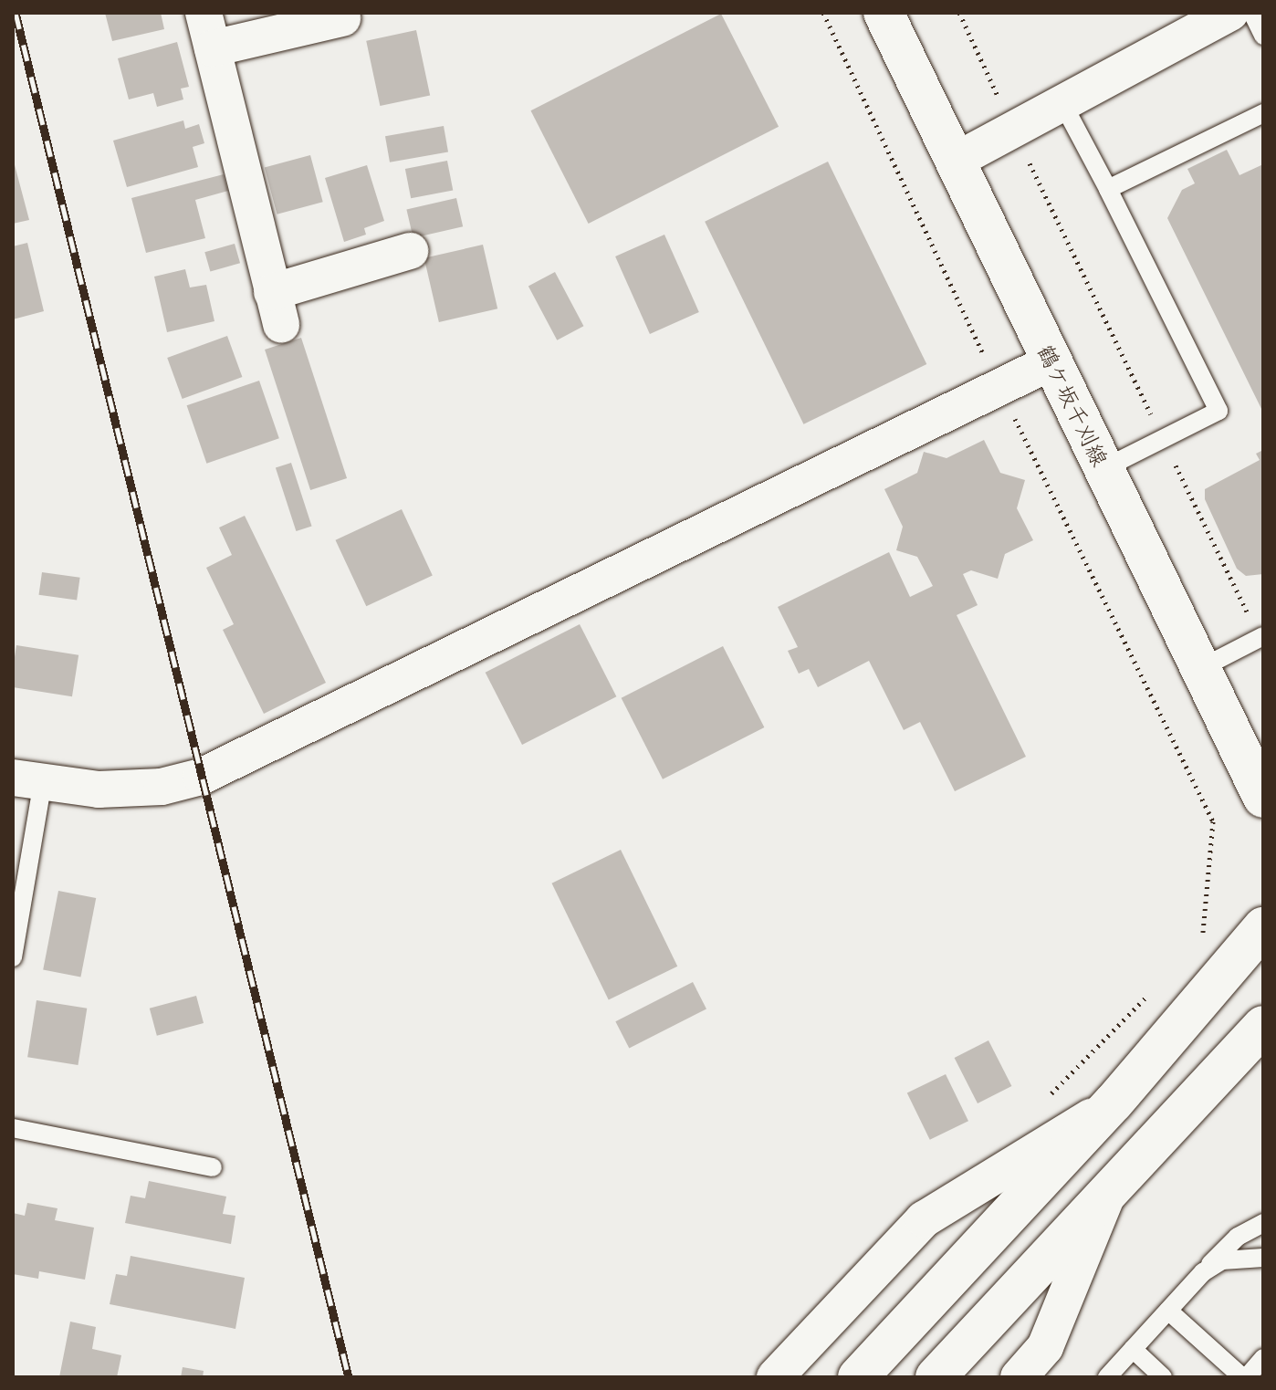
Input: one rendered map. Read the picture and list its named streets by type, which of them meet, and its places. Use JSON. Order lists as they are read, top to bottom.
{
  "streets": {
    "street": ["鶴ケ坂千刈線"]
  }
}
